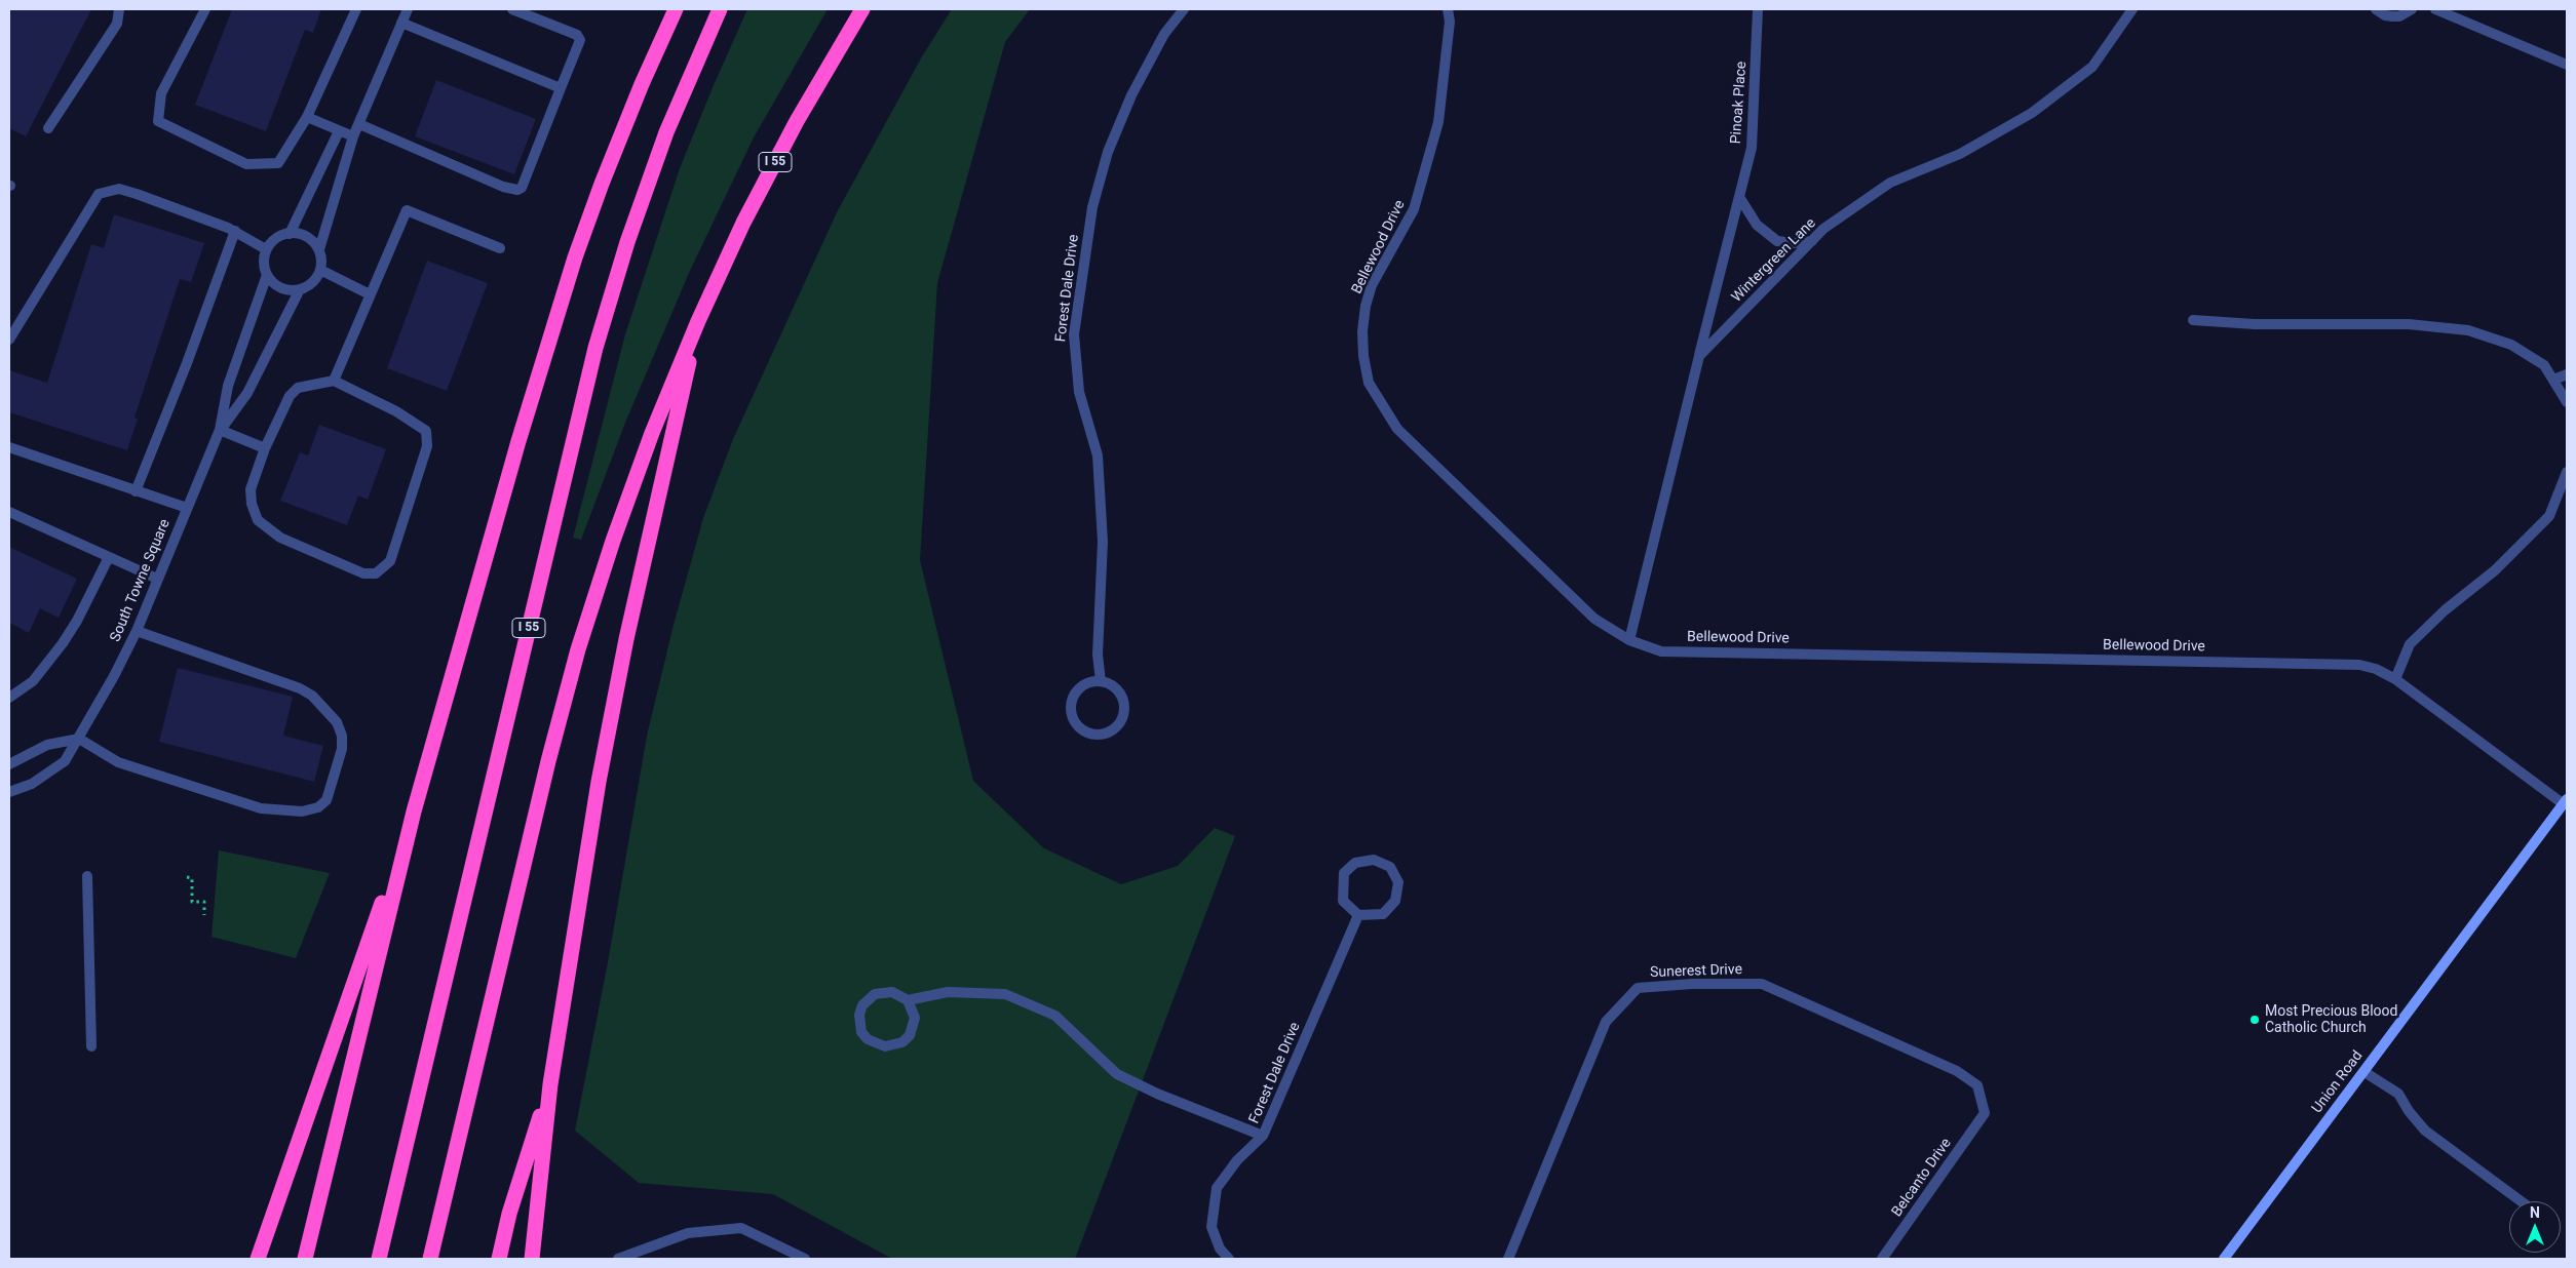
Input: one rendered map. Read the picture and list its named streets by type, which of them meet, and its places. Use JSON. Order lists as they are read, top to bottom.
{
  "streets": {
    "highway": ["I 55"],
    "main road": ["Union Road"],
    "street": [
      "Pinoak Place",
      "Bellewood Drive",
      "Wintergreen Lane",
      "Forest Dale Drive",
      "South Towne Square",
      "Sunerest Drive",
      "Belcanto Drive"
    ]
  },
  "crossings": [
    ["Pinoak Place", "Wintergreen Lane"],
    ["Bellewood Drive", "Union Road"],
    ["Sunerest Drive", "Belcanto Drive"]
  ],
  "places": ["Most Precious Blood Catholic Church"],
  "north": "top"
}
